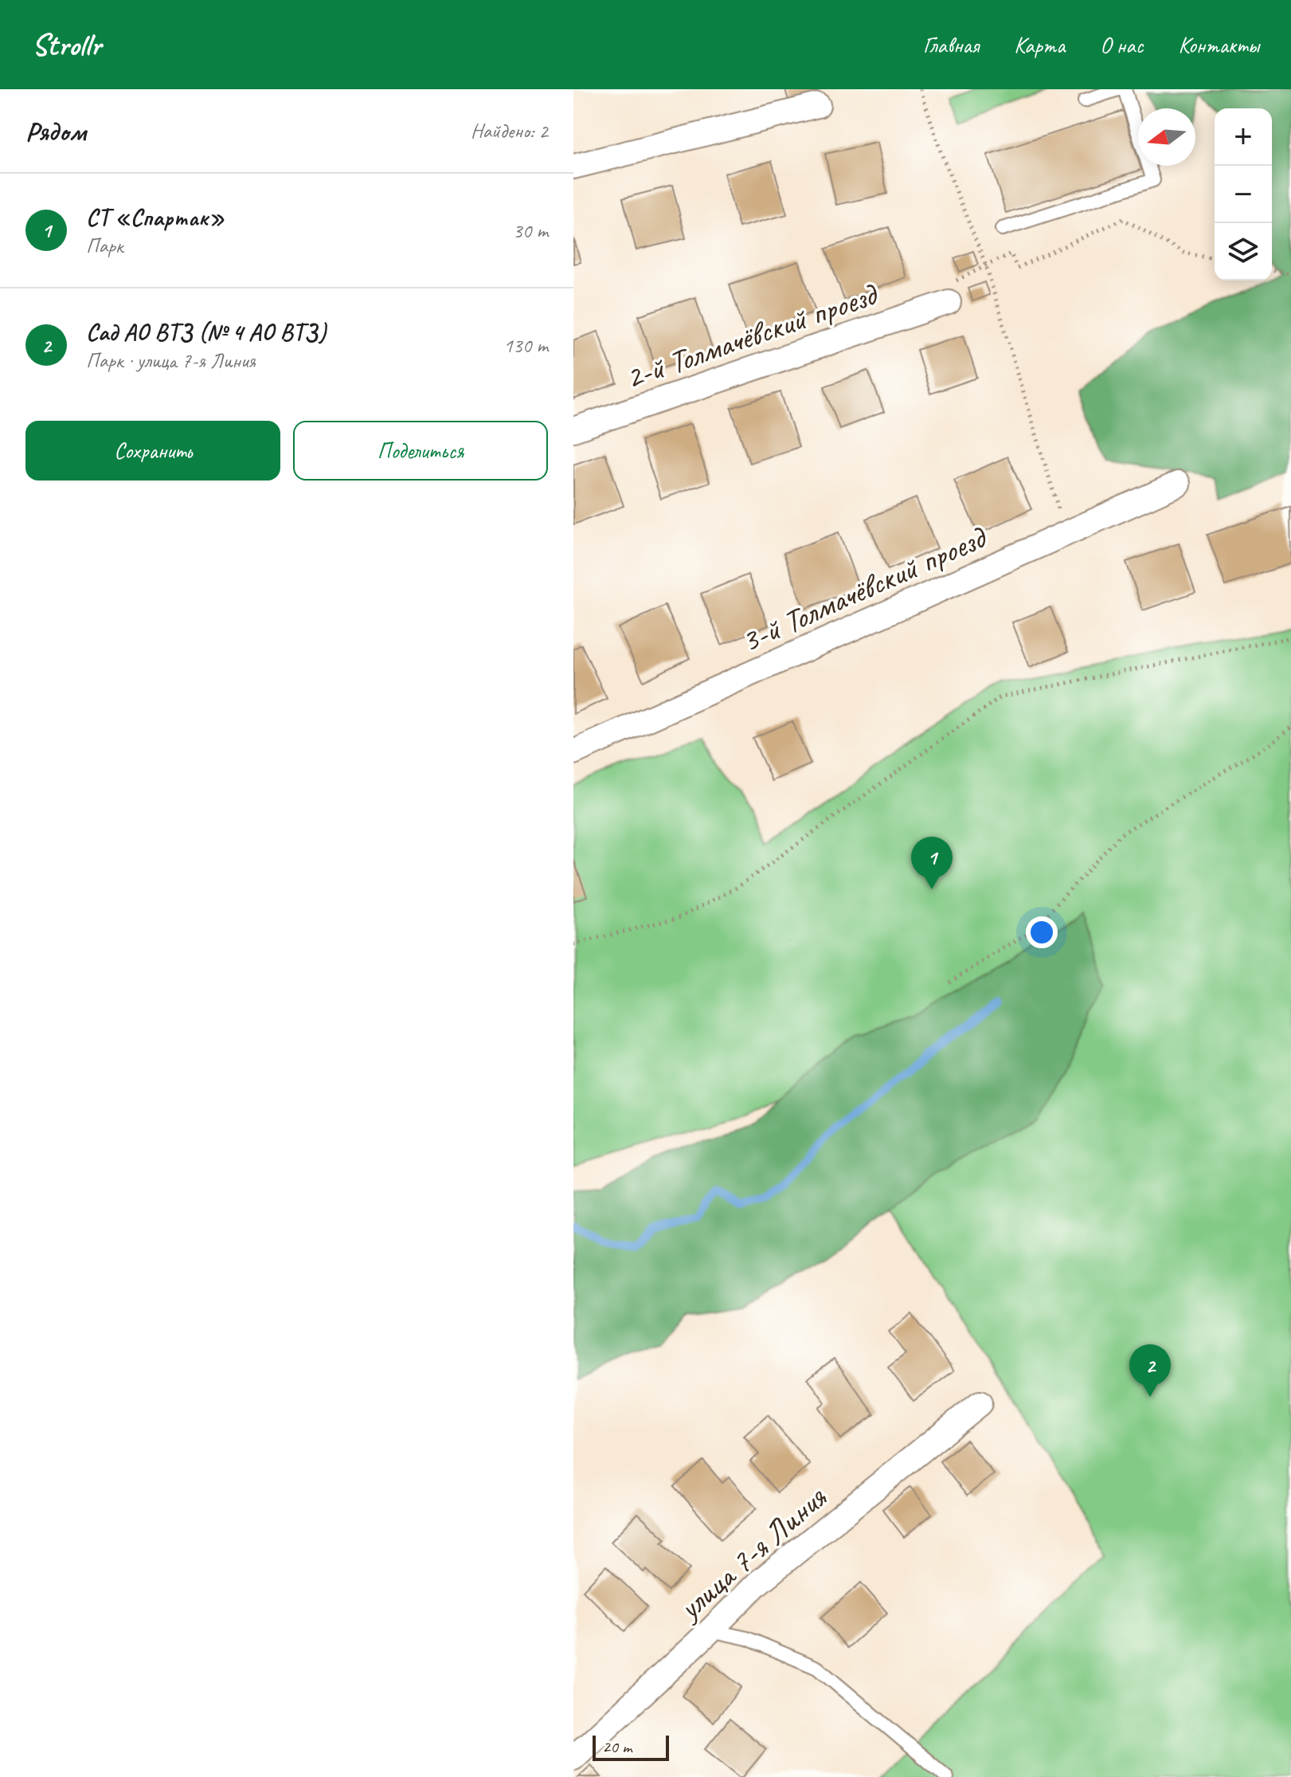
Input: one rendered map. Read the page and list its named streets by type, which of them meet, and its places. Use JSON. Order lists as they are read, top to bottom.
{
  "streets": {
    "street": ["2-й Толмачёвский проезд", "3-й Толмачёвский проезд", "улица 7-я Линия"]
  },
  "scale_bar": "20 m",
  "north": "left",
  "page": {
    "header": "Strollr",
    "nav": [
      "Главная",
      "Карта",
      "О нас",
      "Контакты"
    ],
    "heading": ["Рядом", "Найдено: 2"],
    "map_buttons": ["+", "−"],
    "list": [
      {
        "mark": "1",
        "name": "СТ «Спартак»",
        "note": "Парк",
        "value": "30 m"
      },
      {
        "mark": "2",
        "name": "Сад АО ВТЗ (№ 4 АО ВТЗ)",
        "note": "Парк · улица 7-я Линия",
        "value": "130 m"
      }
    ],
    "buttons": ["Сохранить", "Поделиться"],
    "pins": ["1", "2"],
    "scale": "20 m"
  }
}
